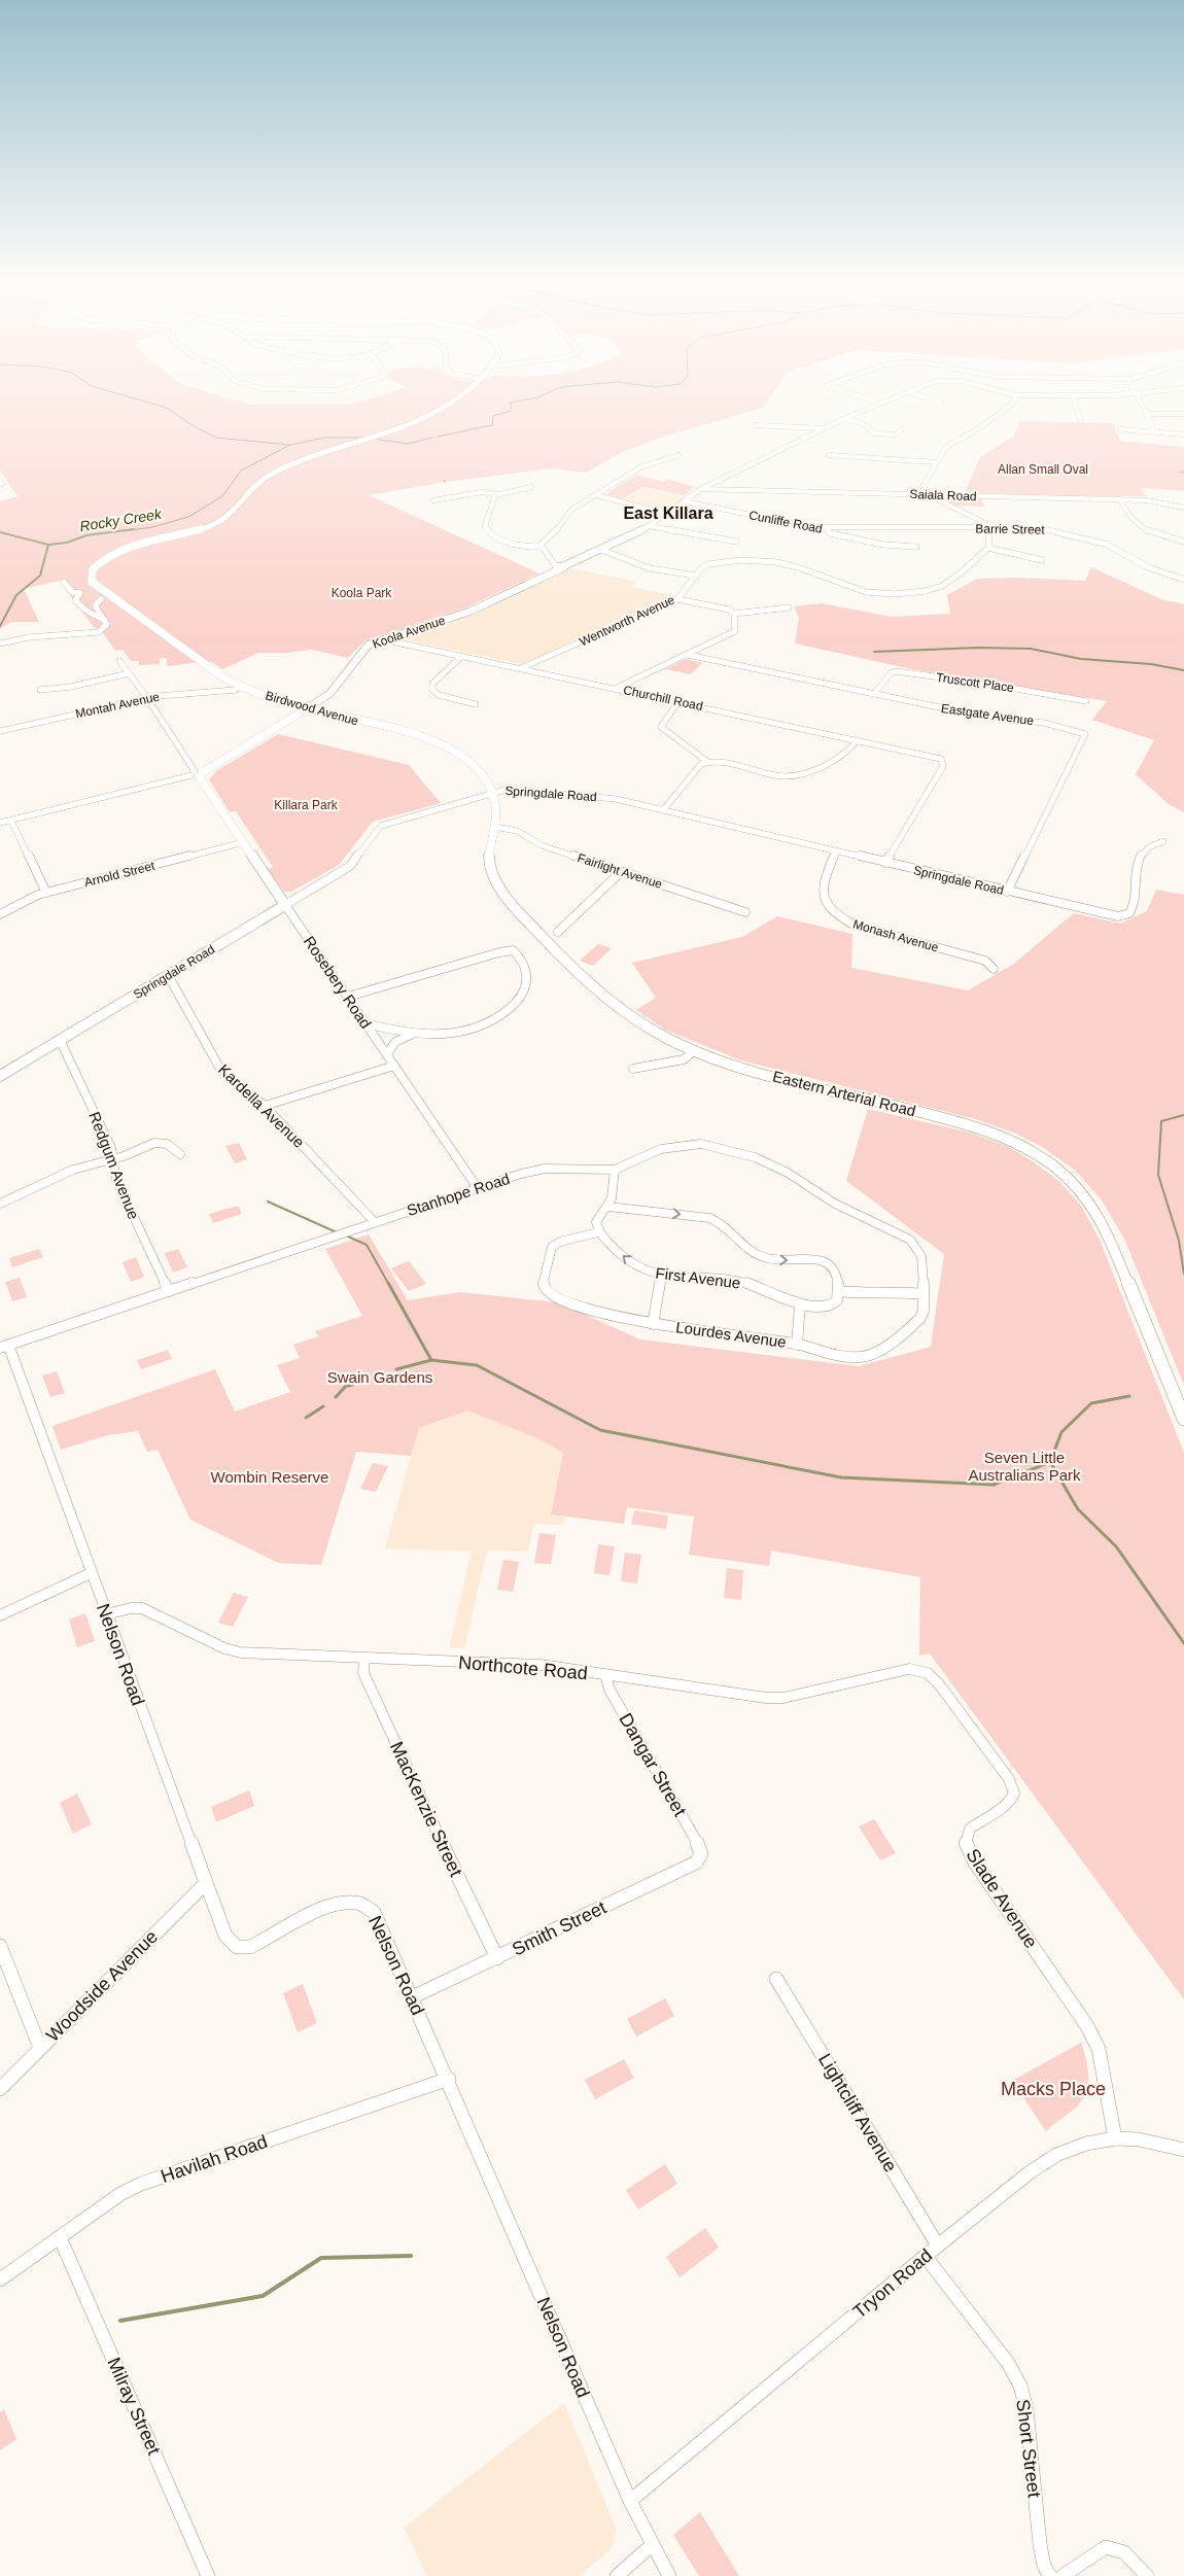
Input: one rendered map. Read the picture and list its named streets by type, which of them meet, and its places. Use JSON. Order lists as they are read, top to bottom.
{
  "streets": {
    "main road": [
      "Koola Avenue",
      "Birdwood Avenue",
      "Springdale Road",
      "Rosebery Road",
      "Eastern Arterial Road"
    ],
    "street": [
      "Saiala Road",
      "Cunliffe Road",
      "Barrie Street",
      "Wentworth Avenue",
      "Truscott Place",
      "Churchill Road",
      "Montah Avenue",
      "Eastgate Avenue",
      "Fairlight Avenue",
      "Arnold Street",
      "Monash Avenue",
      "Kardella Avenue",
      "Redgum Avenue",
      "Stanhope Road",
      "First Avenue",
      "Lourdes Avenue",
      "Nelson Road",
      "Northcote Road",
      "Dangar Street",
      "MacKenzie Street",
      "Slade Avenue",
      "Smith Street",
      "Woodside Avenue",
      "Lightcliff Avenue",
      "Havilah Road",
      "Tryon Road",
      "Milray Street",
      "Short Street"
    ]
  },
  "crossings": [
    ["Saiala Road", "Koola Avenue"],
    ["Cunliffe Road", "Barrie Street"],
    ["Cunliffe Road", "Koola Avenue"],
    ["Wentworth Avenue", "Churchill Road"],
    ["Koola Avenue", "Churchill Road"],
    ["Koola Avenue", "Birdwood Avenue"],
    ["Koola Avenue", "Rosebery Road"],
    ["Truscott Place", "Eastgate Avenue"],
    ["Churchill Road", "Springdale Road"],
    ["Montah Avenue", "Rosebery Road"],
    ["Birdwood Avenue", "Springdale Road"],
    ["Birdwood Avenue", "Eastern Arterial Road"],
    ["Eastgate Avenue", "Springdale Road"],
    ["Springdale Road", "Monash Avenue"],
    ["Springdale Road", "Rosebery Road"],
    ["Springdale Road", "Eastern Arterial Road"],
    ["Springdale Road", "Kardella Avenue"],
    ["Springdale Road", "Redgum Avenue"],
    ["Fairlight Avenue", "Eastern Arterial Road"],
    ["Arnold Street", "Rosebery Road"],
    ["Rosebery Road", "Stanhope Road"],
    ["Kardella Avenue", "Stanhope Road"],
    ["Redgum Avenue", "Stanhope Road"],
    ["Stanhope Road", "Lourdes Avenue"],
    ["Stanhope Road", "Nelson Road"],
    ["First Avenue", "Lourdes Avenue"],
    ["Nelson Road", "Northcote Road"],
    ["Nelson Road", "Smith Street"],
    ["Nelson Road", "Woodside Avenue"],
    ["Nelson Road", "Havilah Road"],
    ["Nelson Road", "Tryon Road"],
    ["Northcote Road", "Dangar Street"],
    ["Northcote Road", "MacKenzie Street"],
    ["Northcote Road", "Slade Avenue"],
    ["Dangar Street", "Smith Street"],
    ["MacKenzie Street", "Smith Street"],
    ["Slade Avenue", "Tryon Road"],
    ["Lightcliff Avenue", "Tryon Road"],
    ["Havilah Road", "Milray Street"],
    ["Tryon Road", "Short Street"]
  ],
  "districts": ["East Killara"],
  "water": ["Rocky Creek"],
  "parks": [
    "Allan Small Oval",
    "Koola Park",
    "Killara Park",
    "Swain Gardens",
    "Seven Little Australians Park",
    "Wombin Reserve",
    "Macks Place"
  ]
}
